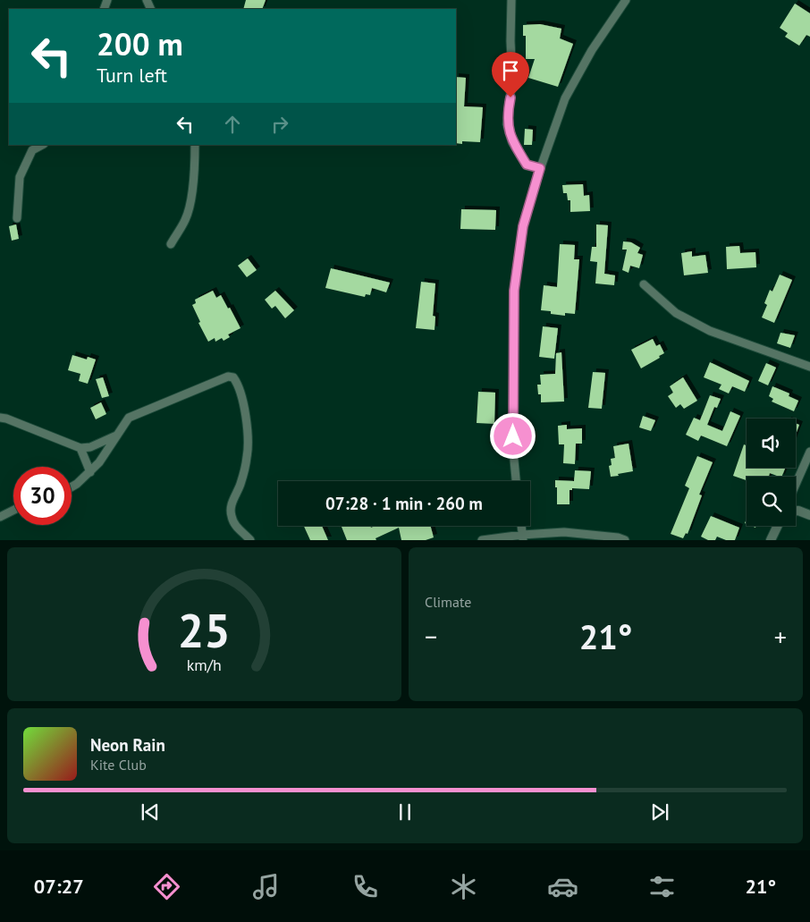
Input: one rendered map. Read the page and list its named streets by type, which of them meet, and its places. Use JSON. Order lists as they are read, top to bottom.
{
  "page": {
    "turn": ["200 m", "Turn left"],
    "limit": "30",
    "trip": "07:28 · 1 min · 260 m",
    "tile": "Climate",
    "heat": ["−", "21°", "+"],
    "song": ["Neon Rain", "Kite Club"],
    "tabs": ["07:27", "21°"],
    "gauge": ["25", "km/h"]
  }
}
